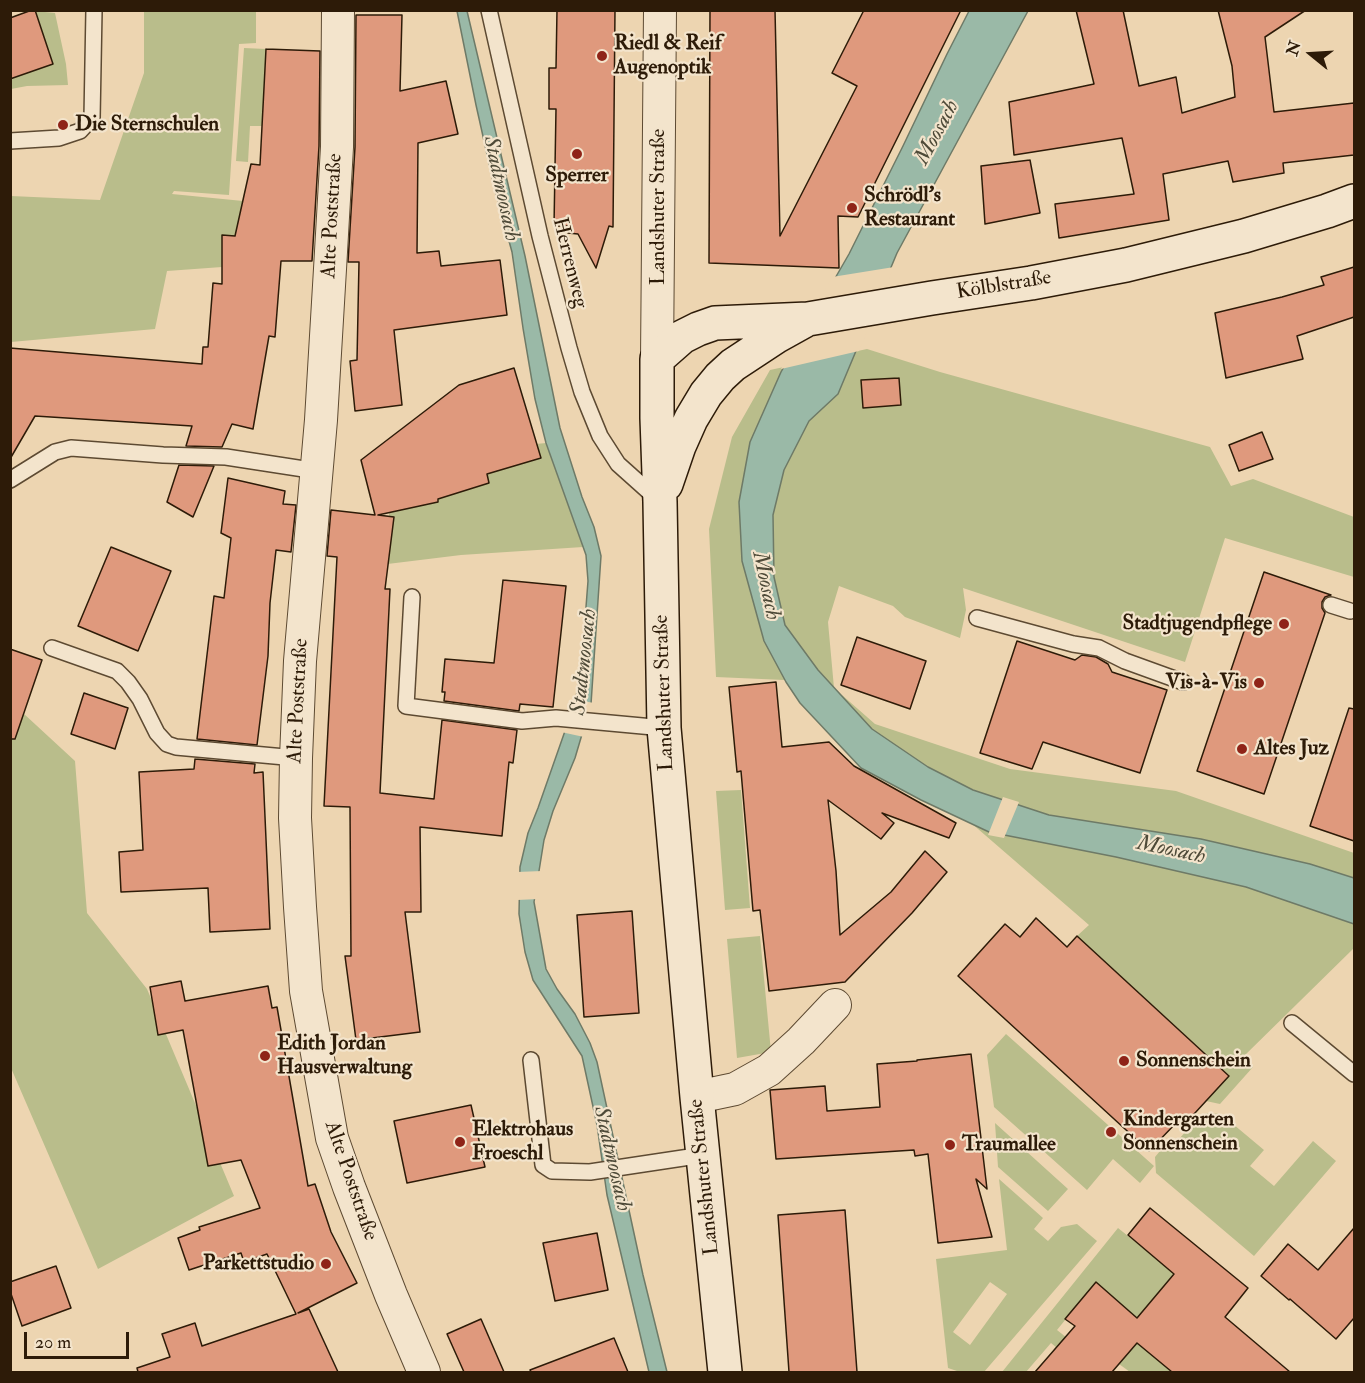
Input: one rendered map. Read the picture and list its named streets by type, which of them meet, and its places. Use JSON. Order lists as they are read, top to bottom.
{
  "streets": {
    "main road": ["Landshuter Straße", "Kölblstraße"],
    "street": ["Alte Poststraße"],
    "lane": ["Herrenweg"]
  },
  "crossings": [
    ["Landshuter Straße", "Herrenweg"],
    ["Landshuter Straße", "Kölblstraße"]
  ],
  "water": ["Moosach", "Stadtmoosach"],
  "places": [
    "Riedl & Reif Augenoptik",
    "Die Sternschulen",
    "Sperrer",
    "Schrödl's Restaurant",
    "Stadtjugendpflege",
    "Vis-à-Vis",
    "Altes Juz",
    "Edith Jordan Hausverwaltung",
    "Sonnenschein",
    "Kindergarten Sonnenschein",
    "Elektrohaus Froeschl",
    "Traumallee",
    "Parkettstudio"
  ],
  "scale_bar": "20 m",
  "north": "left"
}
